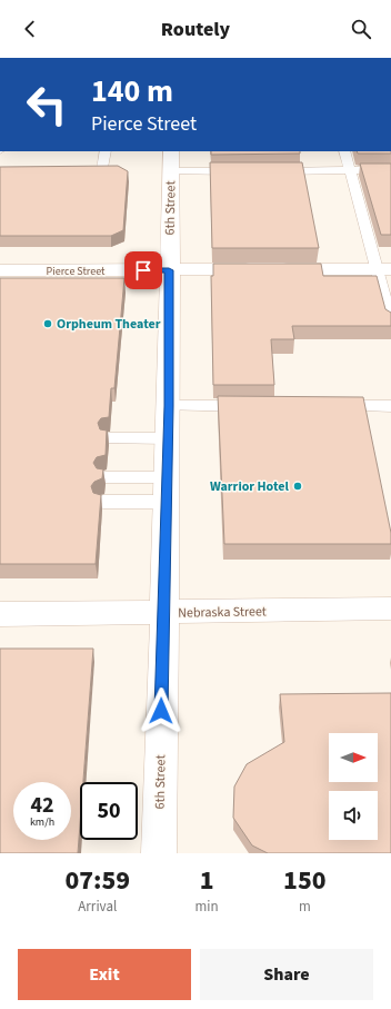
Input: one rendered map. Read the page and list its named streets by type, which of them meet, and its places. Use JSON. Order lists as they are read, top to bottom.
{
  "streets": {
    "main road": ["6th Street", "Pierce Street", "Nebraska Street"]
  },
  "crossings": [
    ["6th Street", "Pierce Street"],
    ["6th Street", "Nebraska Street"]
  ],
  "places": ["Orpheum Theater", "Warrior Hotel"],
  "north": "right",
  "page": {
    "header": "Routely",
    "turn": ["140 m", "Pierce Street"],
    "speed": "42 km/h",
    "limit": "50",
    "eta": [
      "07:59",
      "Arrival",
      "1",
      "min",
      "150",
      "m"
    ],
    "buttons": ["Exit", "Share"]
  }
}
